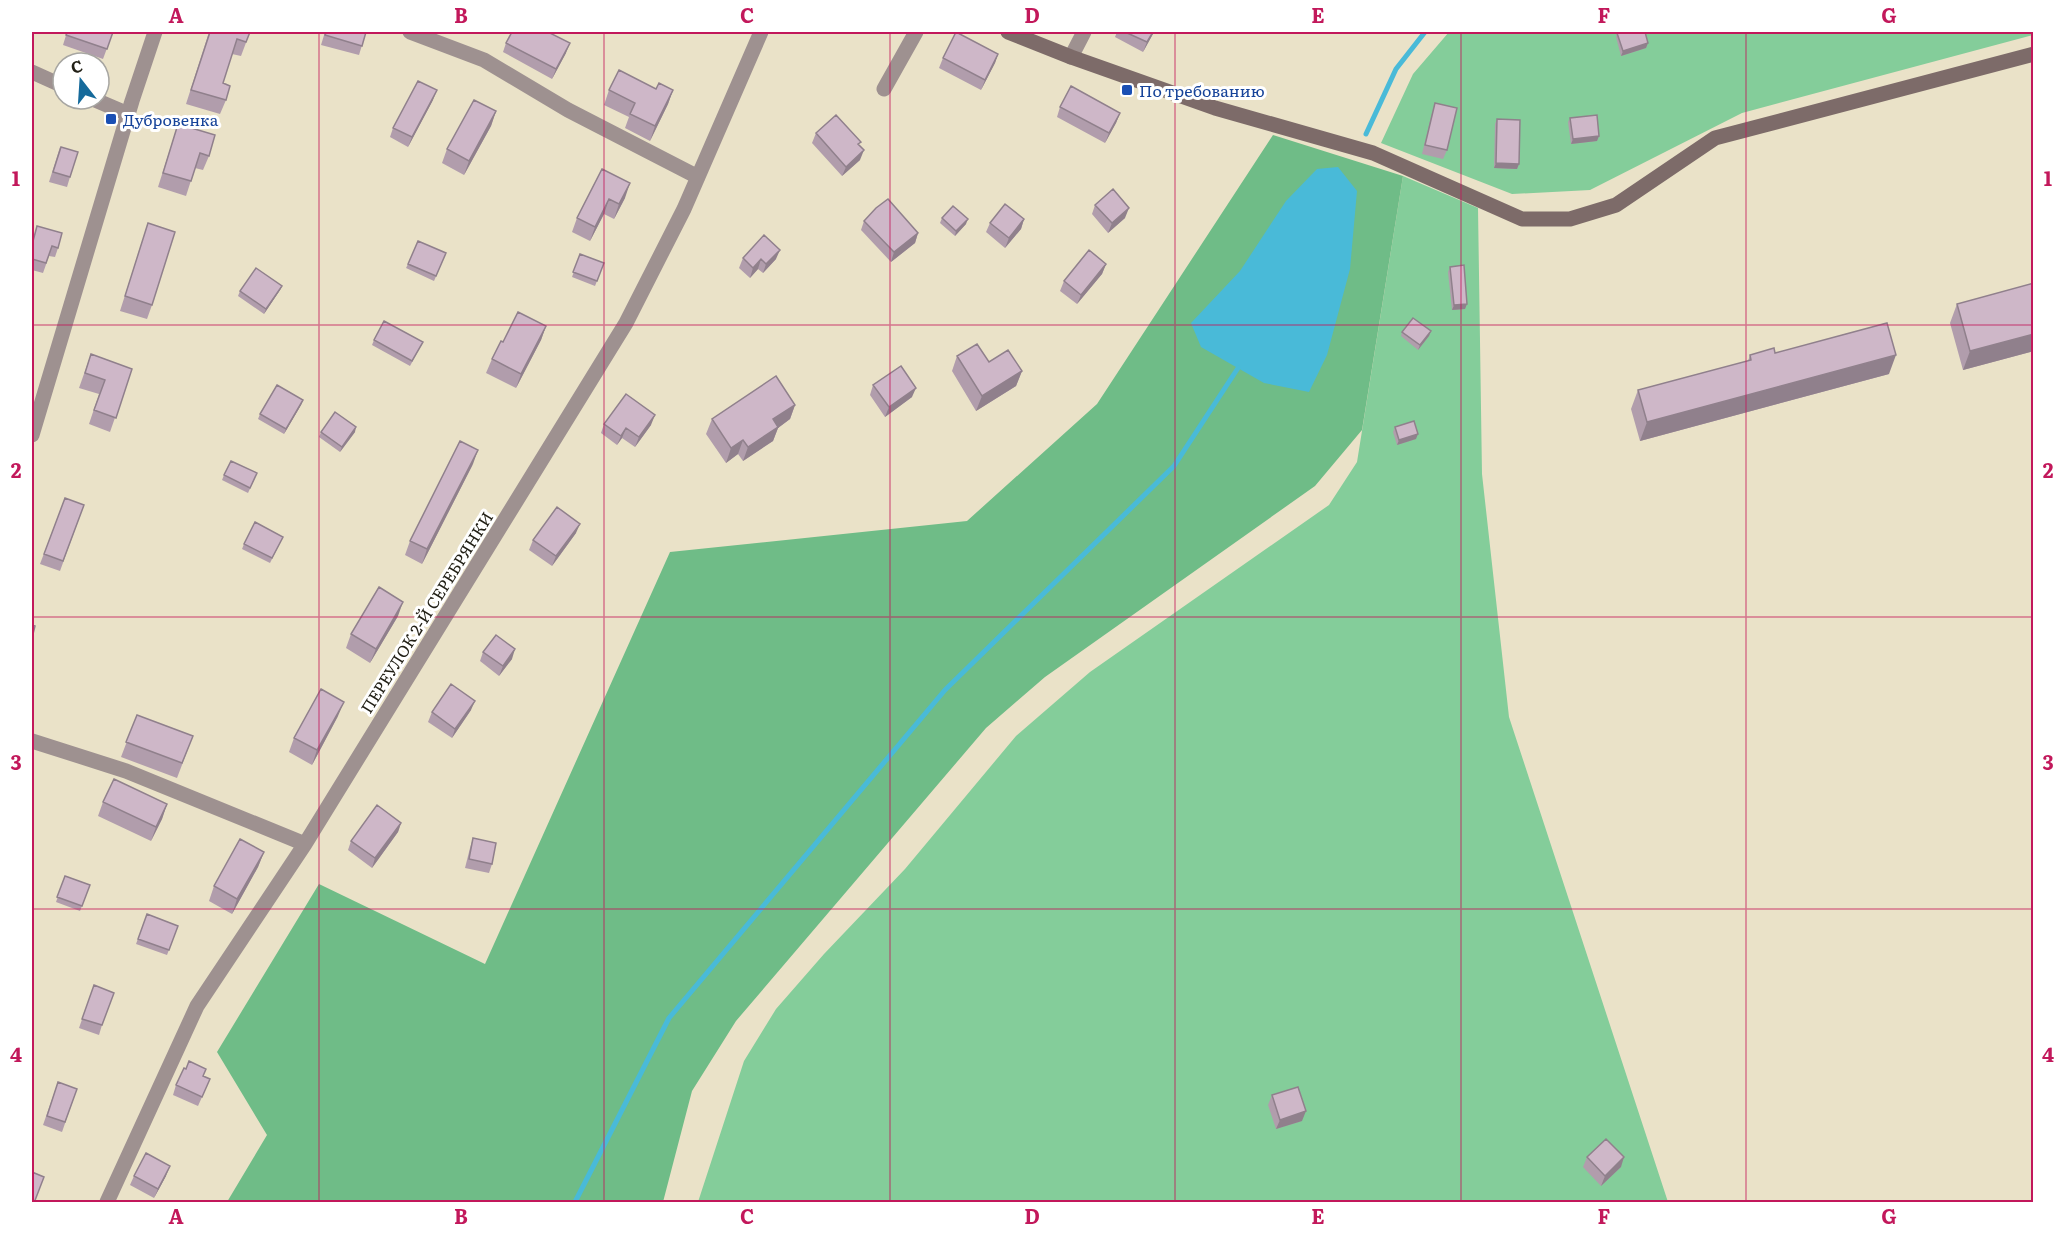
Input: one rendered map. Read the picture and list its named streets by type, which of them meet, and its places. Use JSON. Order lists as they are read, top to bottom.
{
  "streets": {
    "street": ["ПЕРЕУЛОК 2-Й СЕРЕБРЯНКИ"]
  },
  "places": {
    "transit": ["По требованию", "Дубровенка"]
  },
  "north": "top",
  "grid": {
    "columns": [
      "A",
      "B",
      "C",
      "D",
      "E",
      "F",
      "G"
    ],
    "rows": [
      "1",
      "2",
      "3",
      "4"
    ]
  }
}
